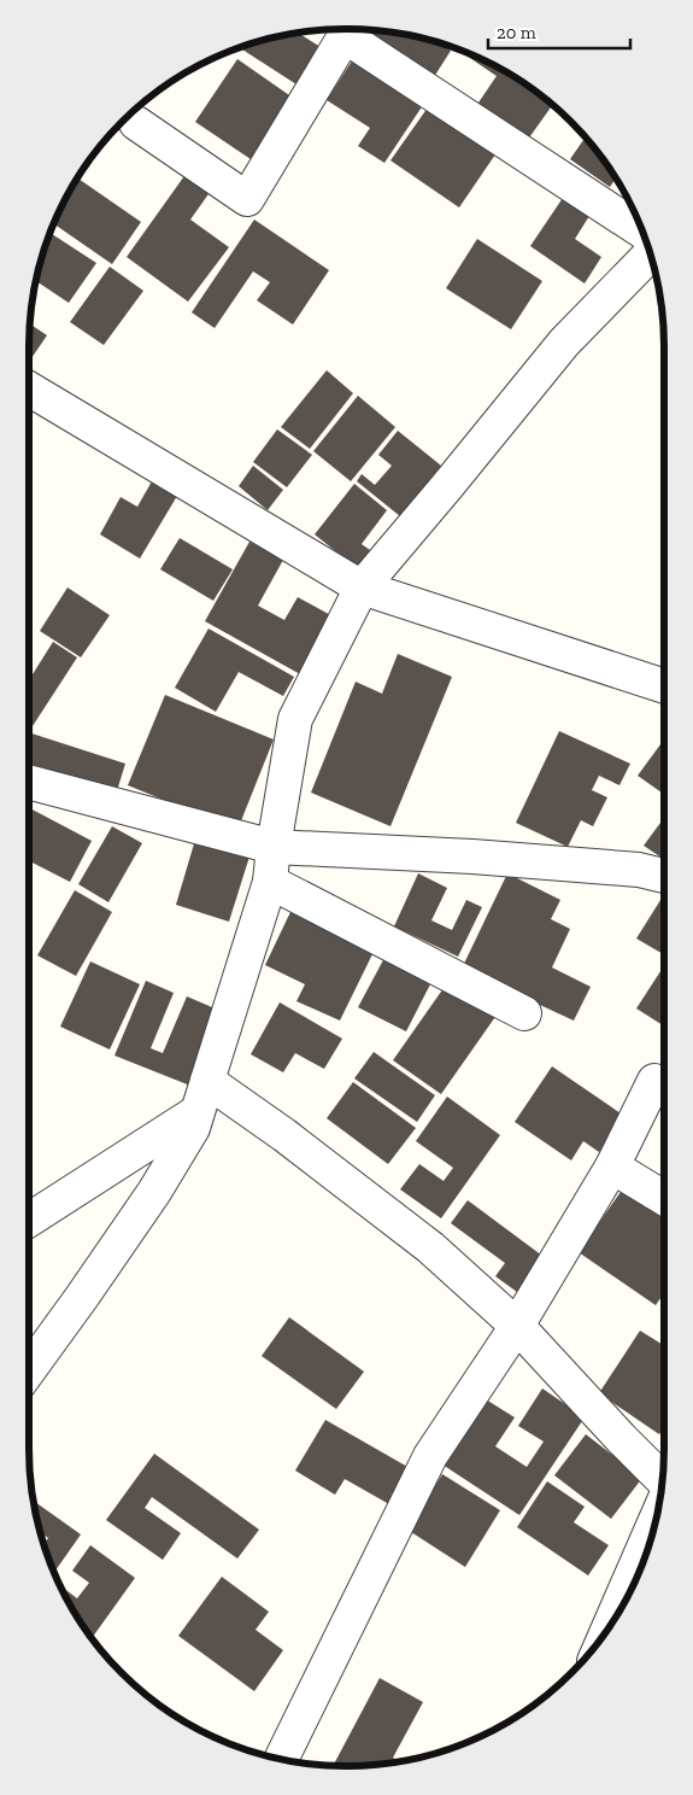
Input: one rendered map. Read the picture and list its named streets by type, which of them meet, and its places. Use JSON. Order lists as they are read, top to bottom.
{
  "scale_bar": "20 m"
}
